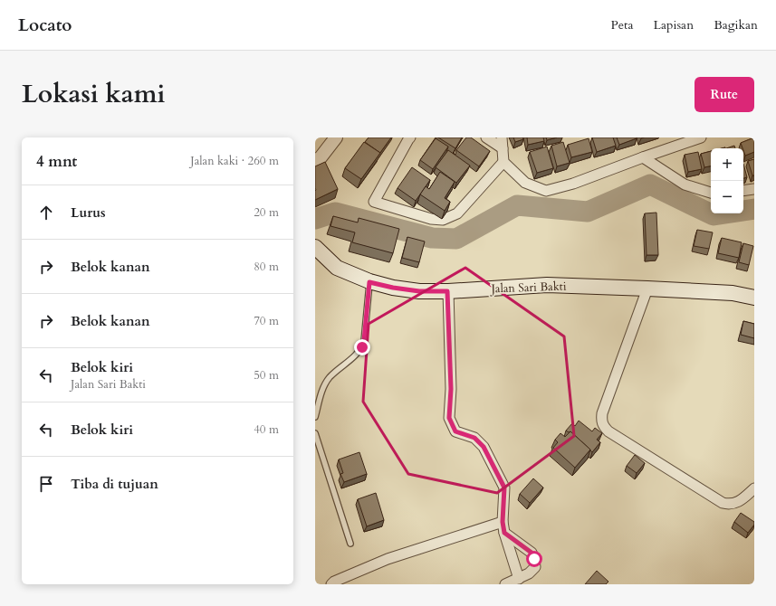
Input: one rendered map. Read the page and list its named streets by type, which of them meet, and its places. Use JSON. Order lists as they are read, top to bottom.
{
  "streets": {
    "main road": ["Jalan Sari Bakti"]
  },
  "page": {
    "header": "Locato",
    "nav": ["Peta", "Lapisan", "Bagikan"],
    "title": "Lokasi kami",
    "buttons": "Rute",
    "heading": ["4 mnt", "Jalan kaki · 260 m"],
    "map_buttons": ["+", "−"],
    "list": [
      ["Lurus", "20 m"],
      ["Belok kanan", "80 m"],
      ["Belok kanan", "70 m"],
      ["Belok kiri", "Jalan Sari Bakti", "50 m"],
      ["Belok kiri", "40 m"],
      "Tiba di tujuan"
    ]
  }
}
